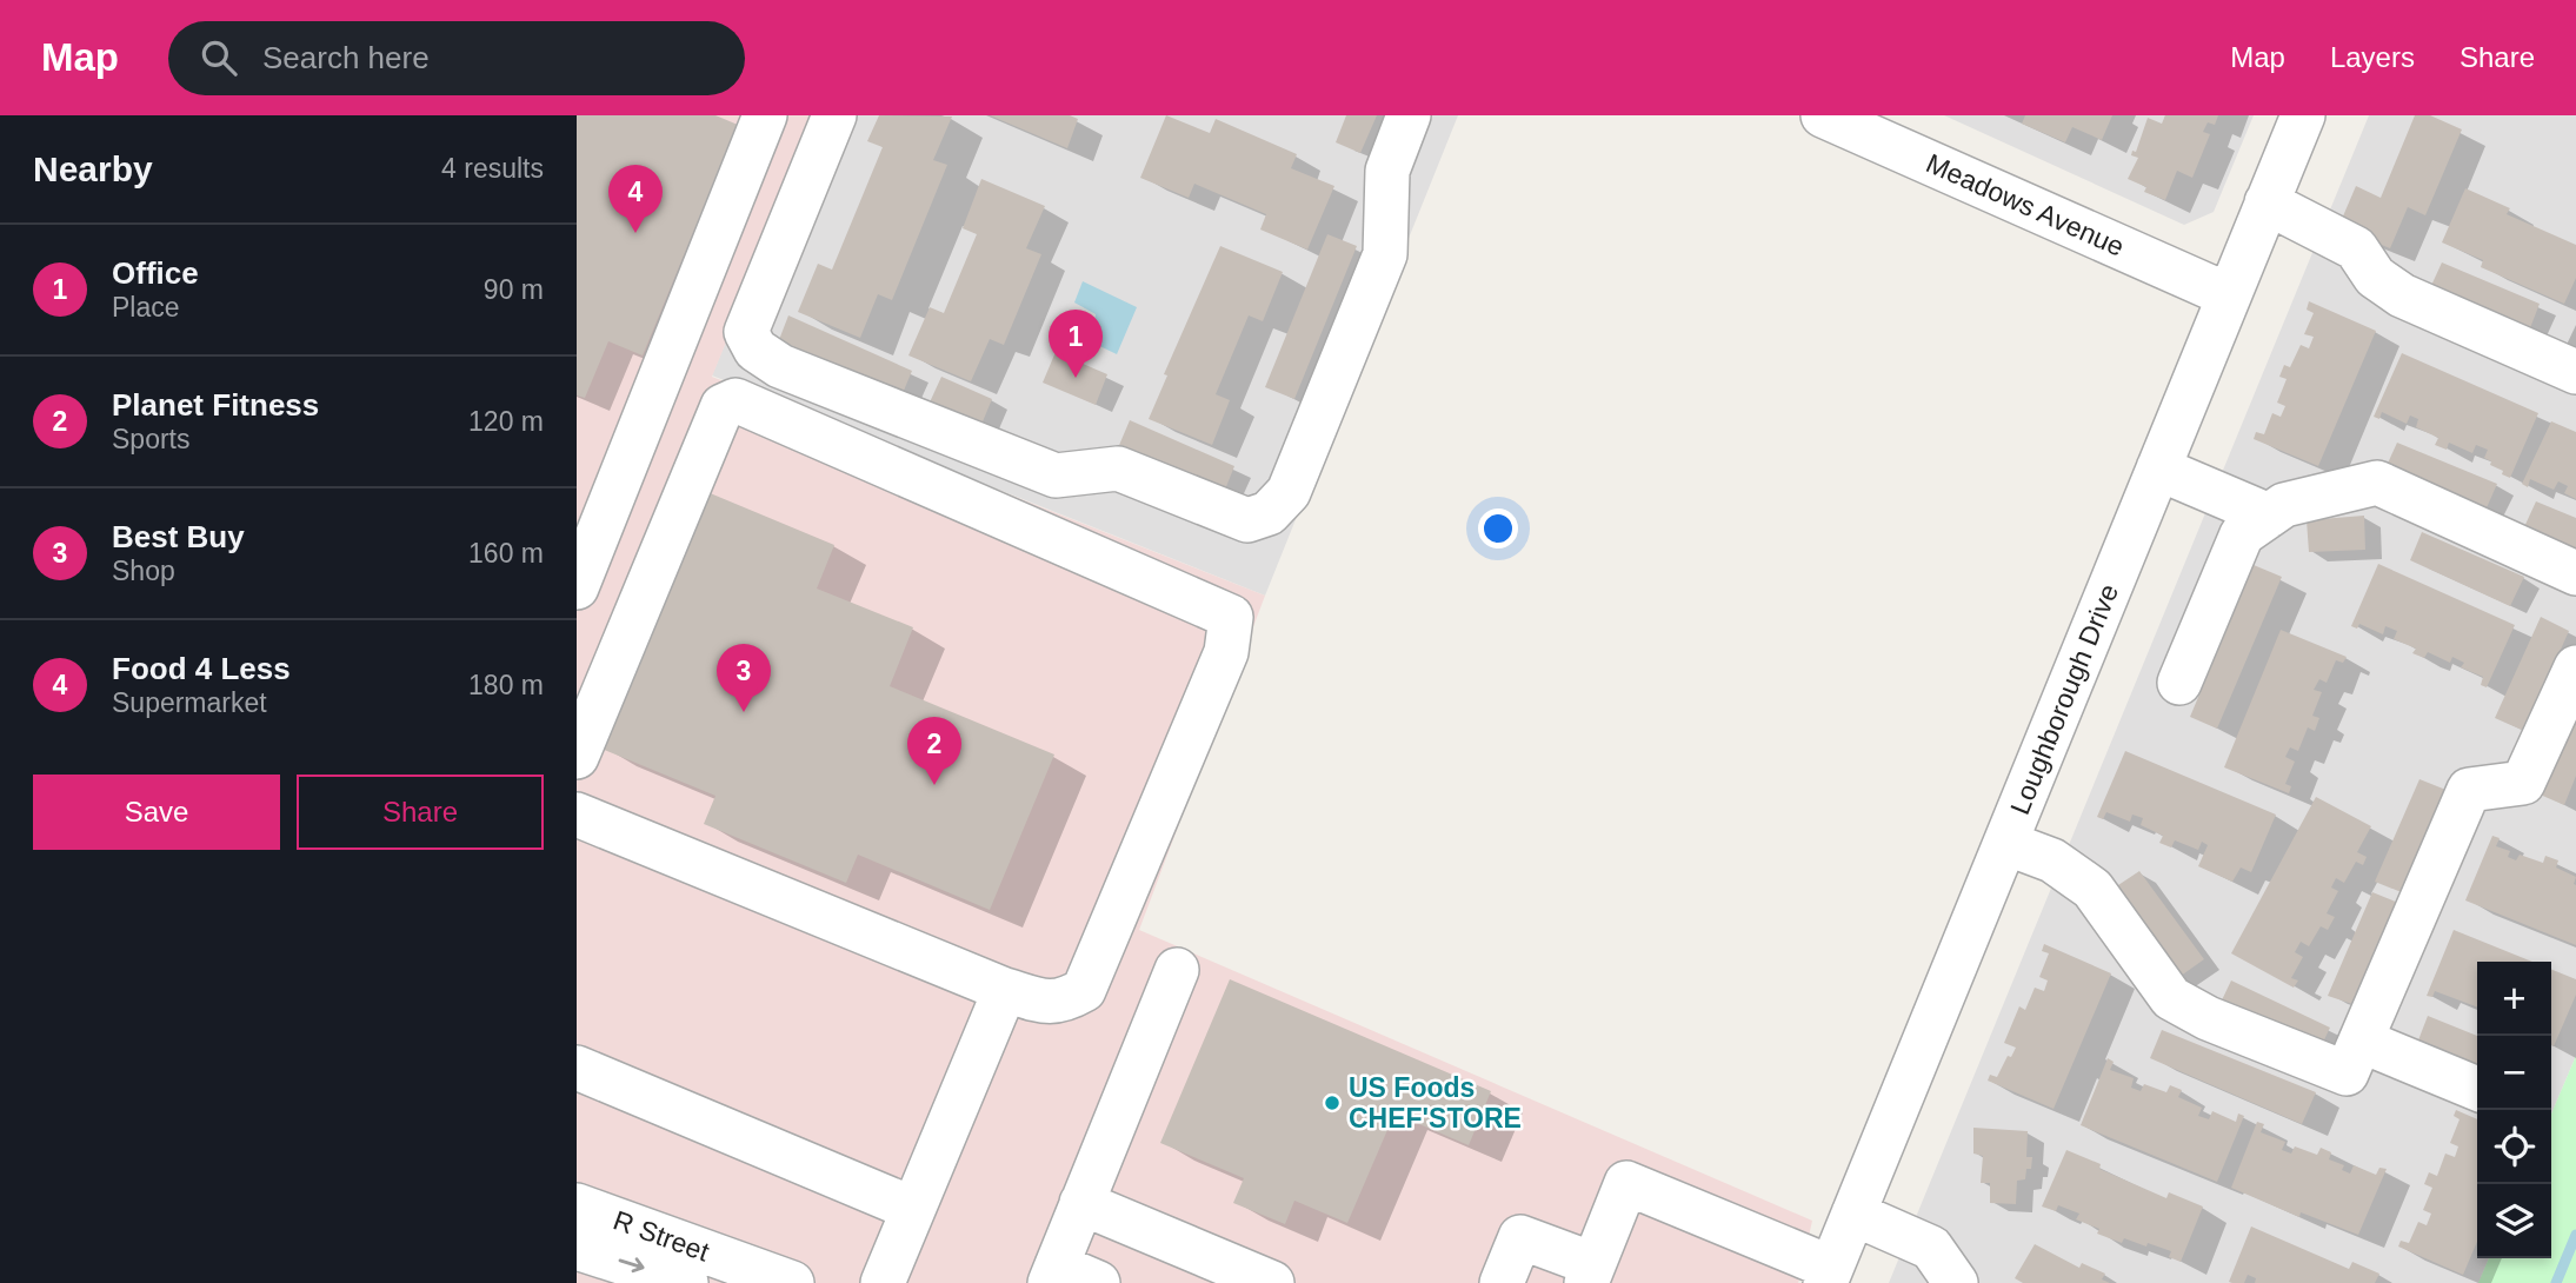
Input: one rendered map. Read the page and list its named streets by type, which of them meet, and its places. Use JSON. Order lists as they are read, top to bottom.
{
  "streets": {
    "street": ["Meadows Avenue", "Loughborough Drive", "R Street"]
  },
  "crossings": [
    ["Meadows Avenue", "Loughborough Drive"]
  ],
  "places": ["US Foods CHEF'STORE"],
  "page": {
    "header": "Map",
    "search": "Search here",
    "nav": ["Map", "Layers", "Share"],
    "heading": ["Nearby", "4 results"],
    "pins": [
      "4",
      "1",
      "3",
      "2"
    ],
    "list": [
      {
        "mark": "1",
        "name": "Office",
        "note": "Place",
        "value": "90 m"
      },
      {
        "mark": "2",
        "name": "Planet Fitness",
        "note": "Sports",
        "value": "120 m"
      },
      {
        "mark": "3",
        "name": "Best Buy",
        "note": "Shop",
        "value": "160 m"
      },
      {
        "mark": "4",
        "name": "Food 4 Less",
        "note": "Supermarket",
        "value": "180 m"
      }
    ],
    "buttons": ["Save", "Share"],
    "map_buttons": ["+", "−"]
  }
}
